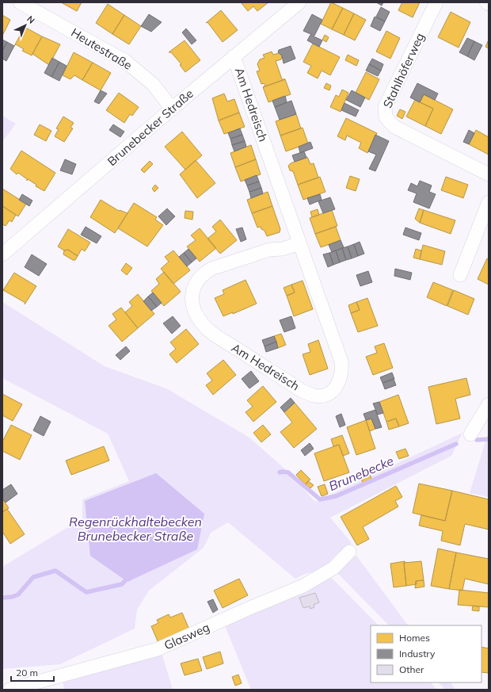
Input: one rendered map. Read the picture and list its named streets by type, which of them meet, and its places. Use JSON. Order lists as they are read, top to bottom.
{
  "streets": {
    "street": [
      "Heutestraße",
      "Stahlhöferweg",
      "Am Hedreisch",
      "Brunebecker Straße",
      "Glasweg"
    ]
  },
  "crossings": [
    ["Heutestraße", "Brunebecker Straße"],
    ["Am Hedreisch", "Brunebecker Straße"]
  ],
  "water": ["Brunebecke", "Regenrückhaltebecken Brunebecker Straße"],
  "legend": ["Homes", "Industry", "Other"],
  "scale_bar": "20 m",
  "north": "top right"
}
